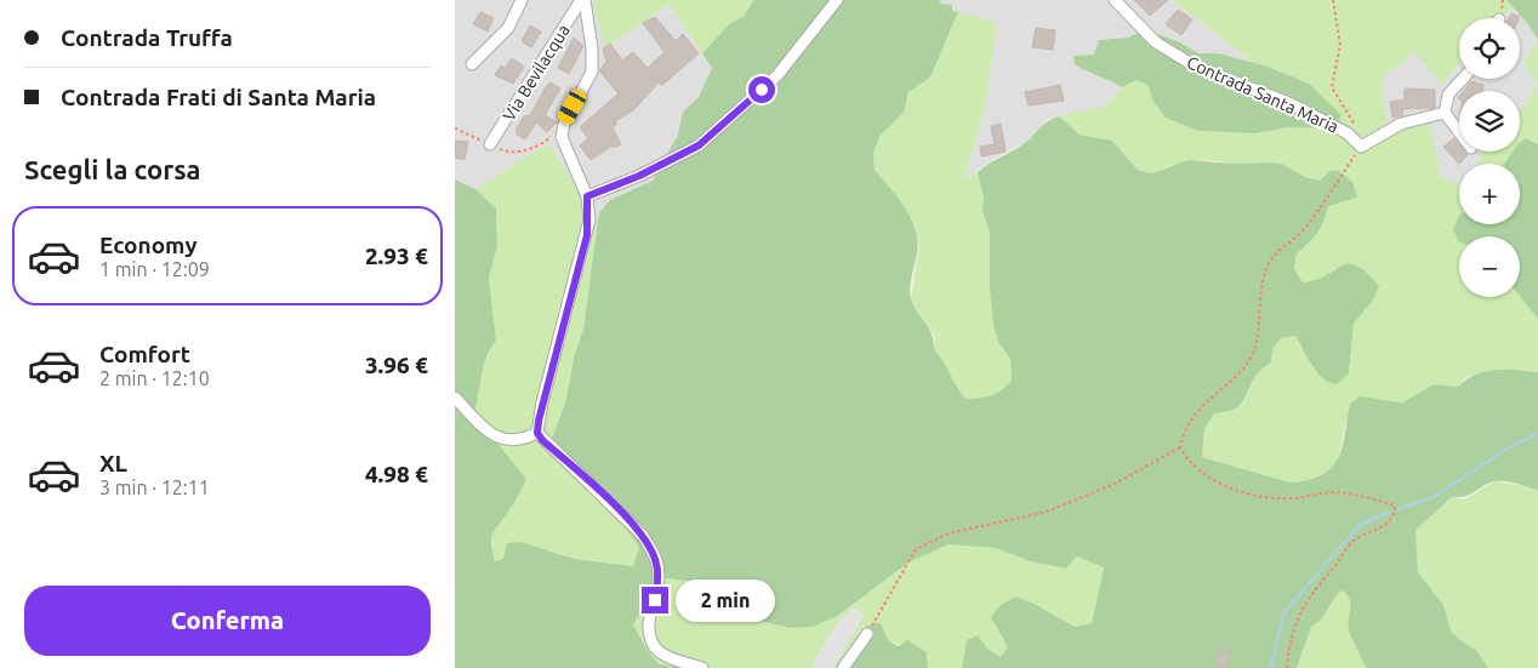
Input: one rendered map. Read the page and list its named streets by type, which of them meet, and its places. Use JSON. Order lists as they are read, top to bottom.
{
  "streets": {
    "street": ["Via Bevilacqua", "Contrada Santa Maria"]
  },
  "page": {
    "banner": ["Contrada Truffa", "Contrada Frati di Santa Maria"],
    "map_buttons": ["+", "−"],
    "heading": "Scegli la corsa",
    "list": [
      {
        "name": "Economy",
        "note": "1 min · 12:09",
        "value": "2.93 €"
      },
      {
        "name": "Comfort",
        "note": "2 min · 12:10",
        "value": "3.96 €"
      },
      {
        "name": "XL",
        "note": "3 min · 12:11",
        "value": "4.98 €"
      }
    ],
    "buttons": "Conferma",
    "bubble": "2 min"
  }
}
